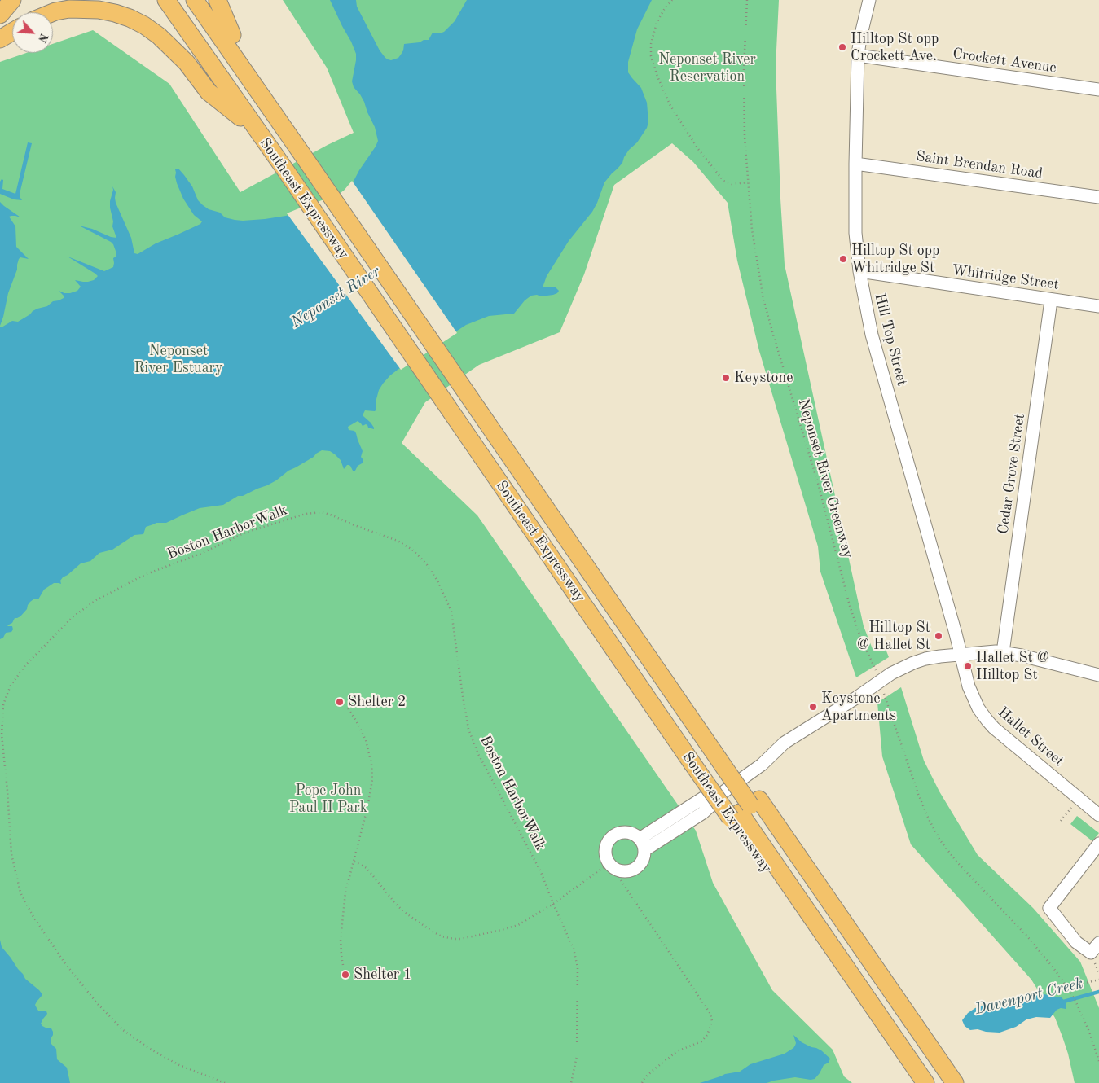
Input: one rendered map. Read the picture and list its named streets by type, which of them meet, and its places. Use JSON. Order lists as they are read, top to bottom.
{
  "streets": {
    "highway": ["Southeast Expressway"],
    "street": [
      "Crockett Avenue",
      "Saint Brendan Road",
      "Whitridge Street",
      "Hill Top Street",
      "Cedar Grove Street",
      "Hallet Street"
    ],
    "path": ["Neponset River Greenway", "Boston HarborWalk"]
  },
  "crossings": [
    ["Crockett Avenue", "Hill Top Street"],
    ["Saint Brendan Road", "Hill Top Street"],
    ["Whitridge Street", "Hill Top Street"],
    ["Whitridge Street", "Cedar Grove Street"],
    ["Hill Top Street", "Hallet Street"]
  ],
  "water": ["Neponset River", "Davenport Creek"],
  "parks": ["Neponset River Reservation", "Neponset River Estuary", "Pope John Paul II Park"],
  "places": [
    "Hilltop St opp Crockett Ave.",
    "Hilltop St opp Whitridge St",
    "Keystone",
    "Hilltop St @ Hallet St",
    "Hallet St @ Hilltop St",
    "Shelter 2",
    "Keystone Apartments",
    "Shelter 1"
  ],
  "north": "bottom right"
}
